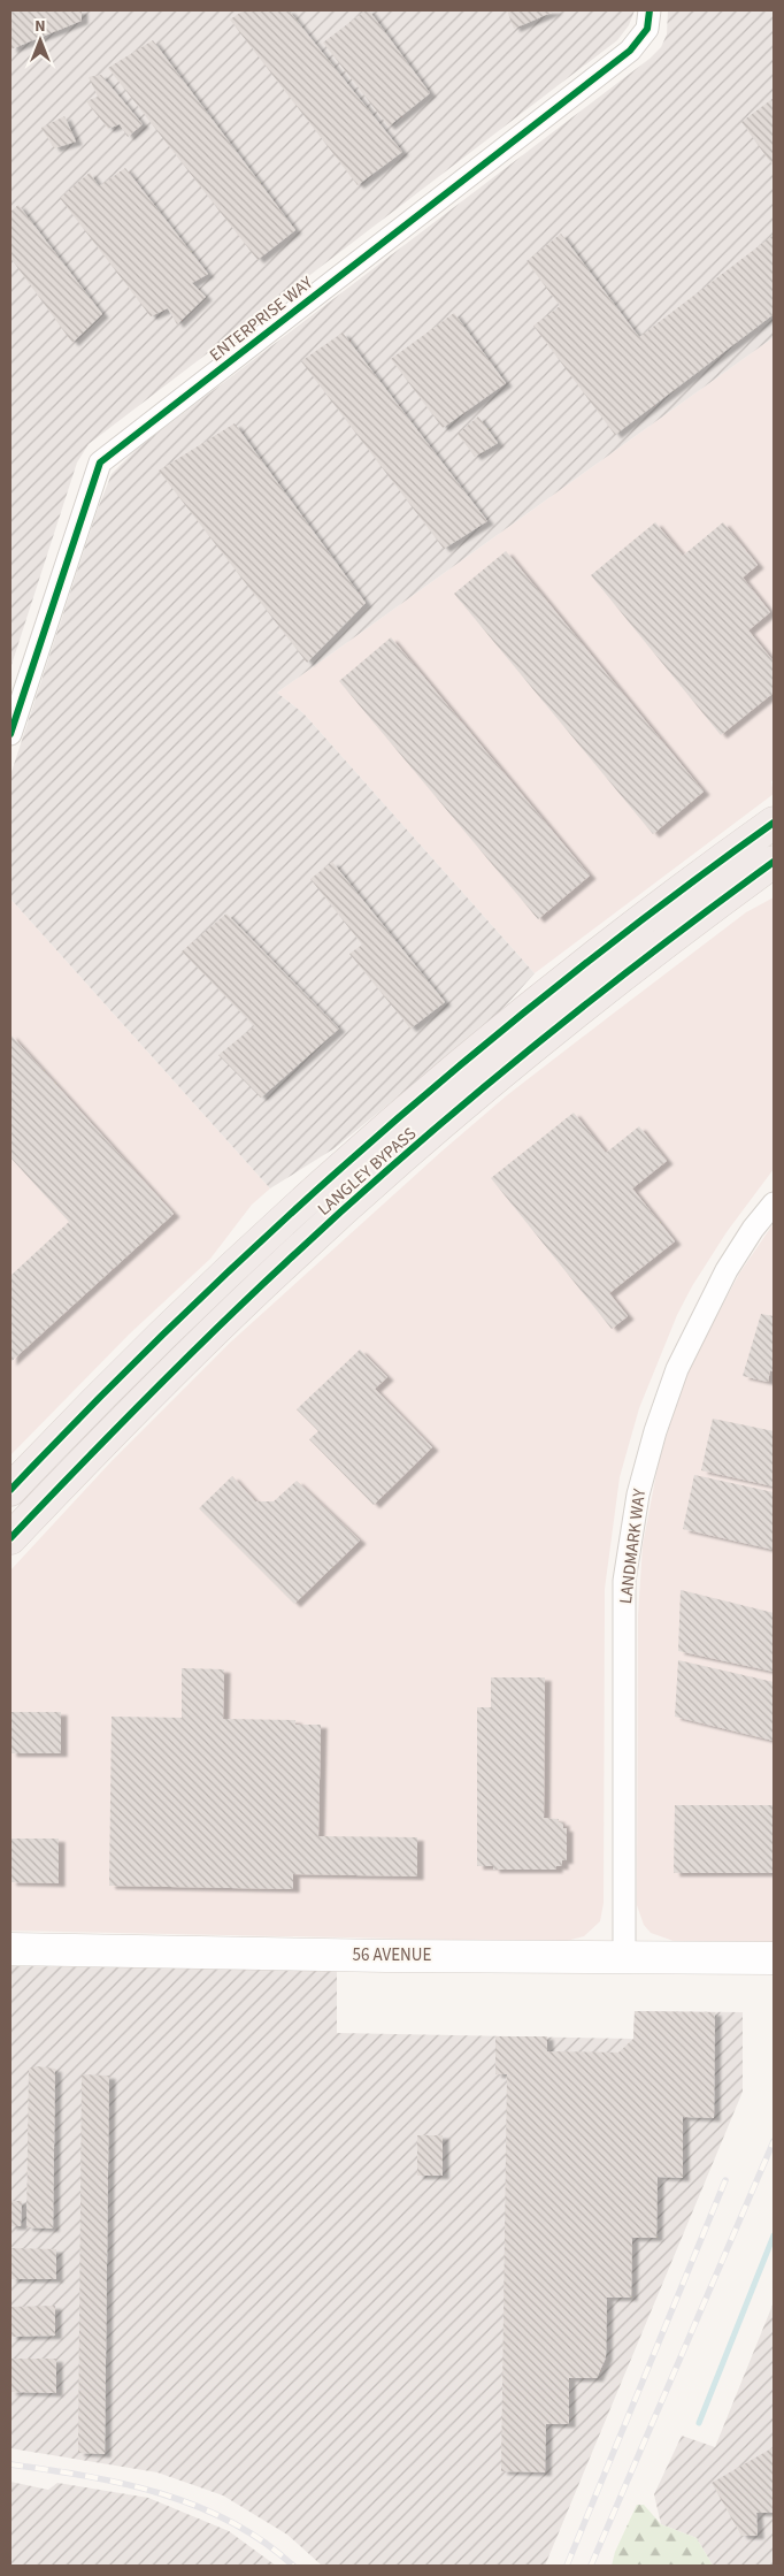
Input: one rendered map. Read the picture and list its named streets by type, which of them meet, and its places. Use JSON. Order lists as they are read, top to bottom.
{
  "streets": {
    "highway": ["LANGLEY BYPASS"],
    "main road": ["56 AVENUE"],
    "street": ["ENTERPRISE WAY", "LANDMARK WAY"]
  },
  "crossings": [
    ["LANDMARK WAY", "56 AVENUE"]
  ],
  "north": "top"
}
